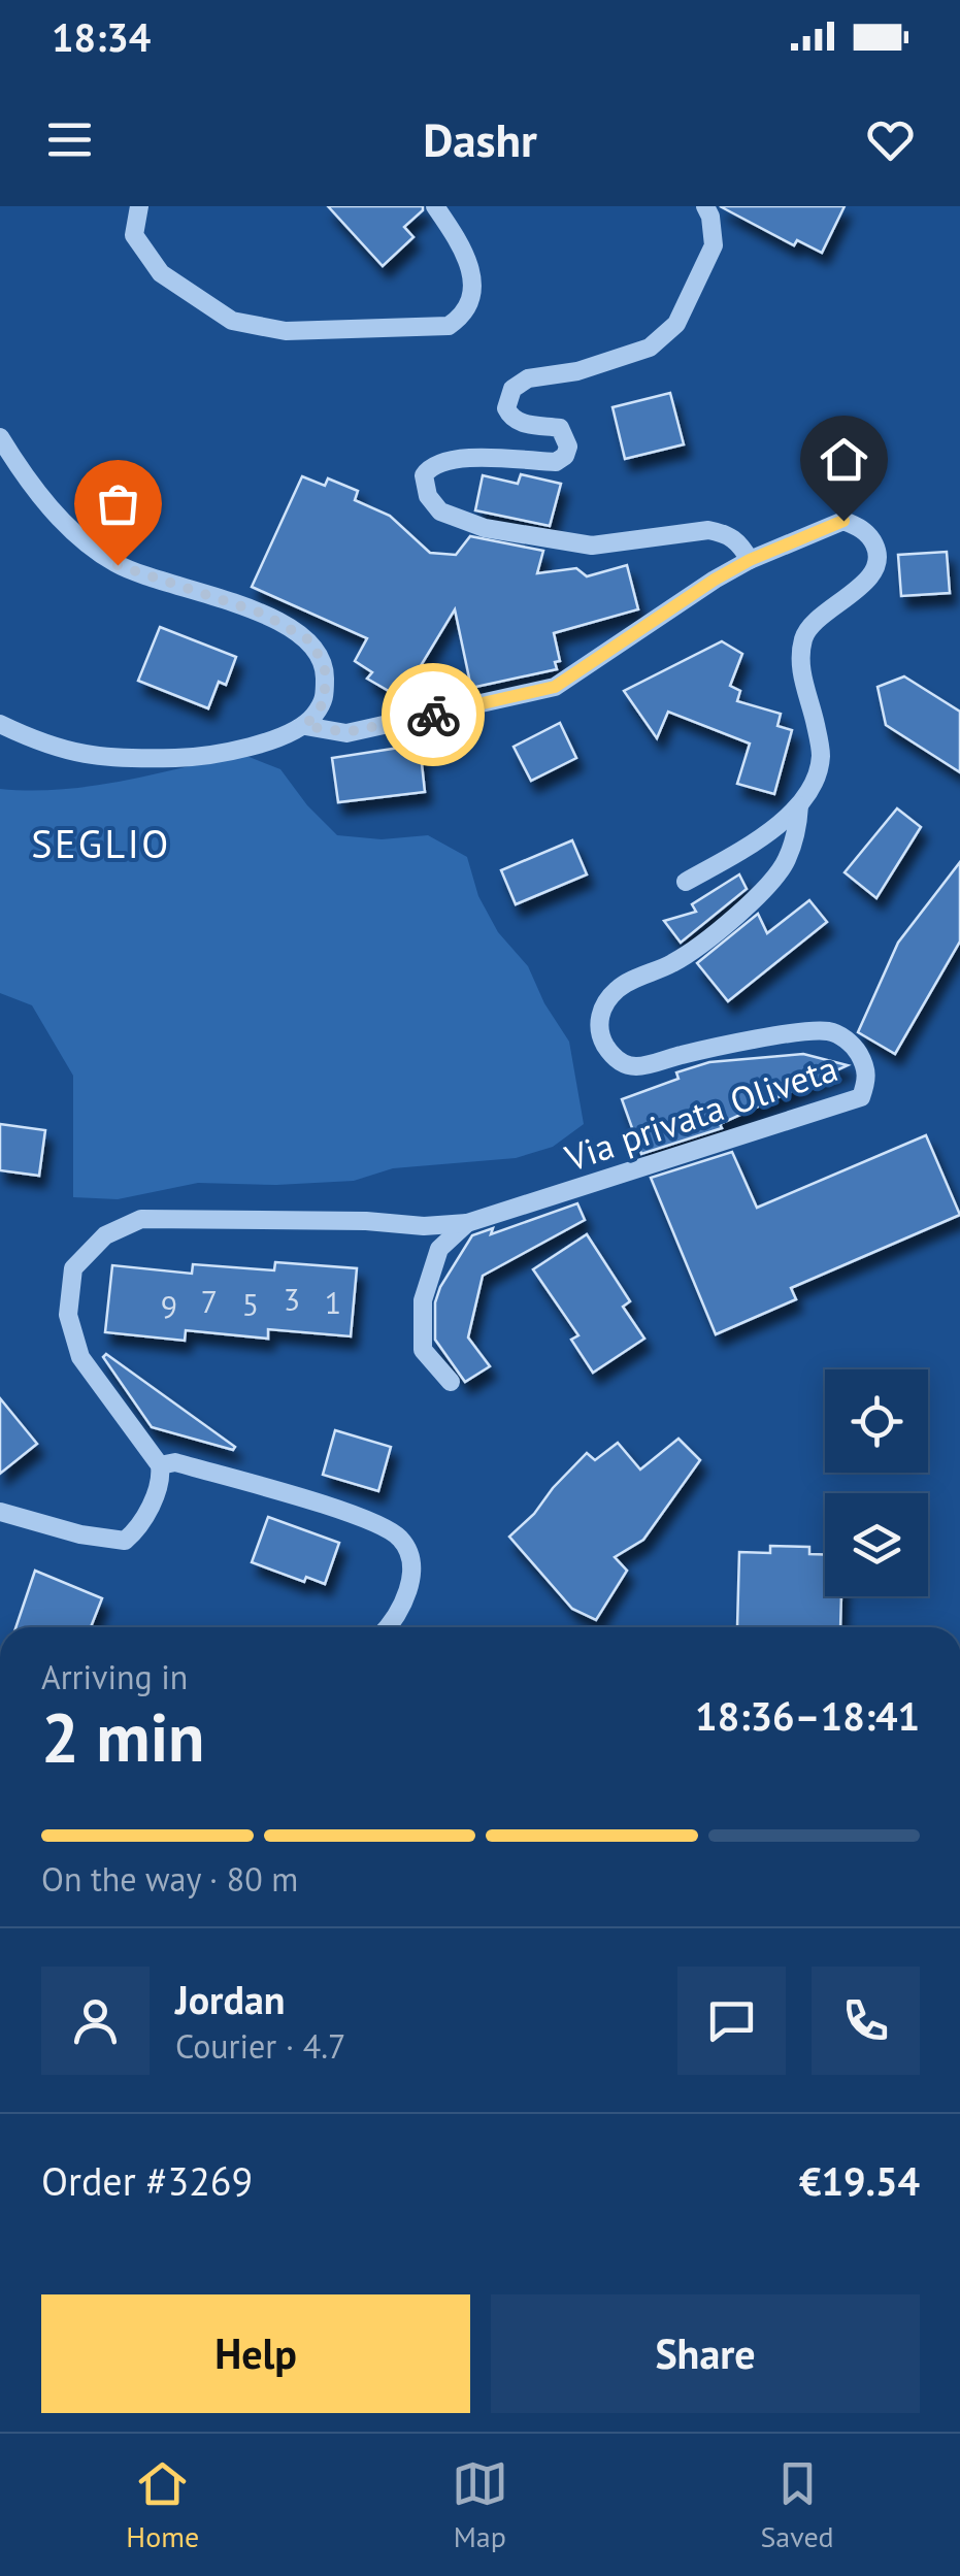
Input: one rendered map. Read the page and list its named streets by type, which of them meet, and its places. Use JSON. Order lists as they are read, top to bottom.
{
  "streets": {
    "street": ["Via privata Oliveta"]
  },
  "districts": ["SEGLIO"],
  "house_numbers": [
    "3",
    "7",
    "1",
    "5",
    "9"
  ],
  "page": {
    "status": "18:34",
    "header": "Dashr",
    "heading": ["2 min", "Arriving in", "18:36–18:41"],
    "panel": [
      "Jordan",
      "Courier · 4.7",
      "Order #3269",
      "€19.54"
    ],
    "bar": "On the way · 80 m",
    "buttons": ["Help", "Share"],
    "tabs": ["Home", "Map", "Saved"]
  }
}
